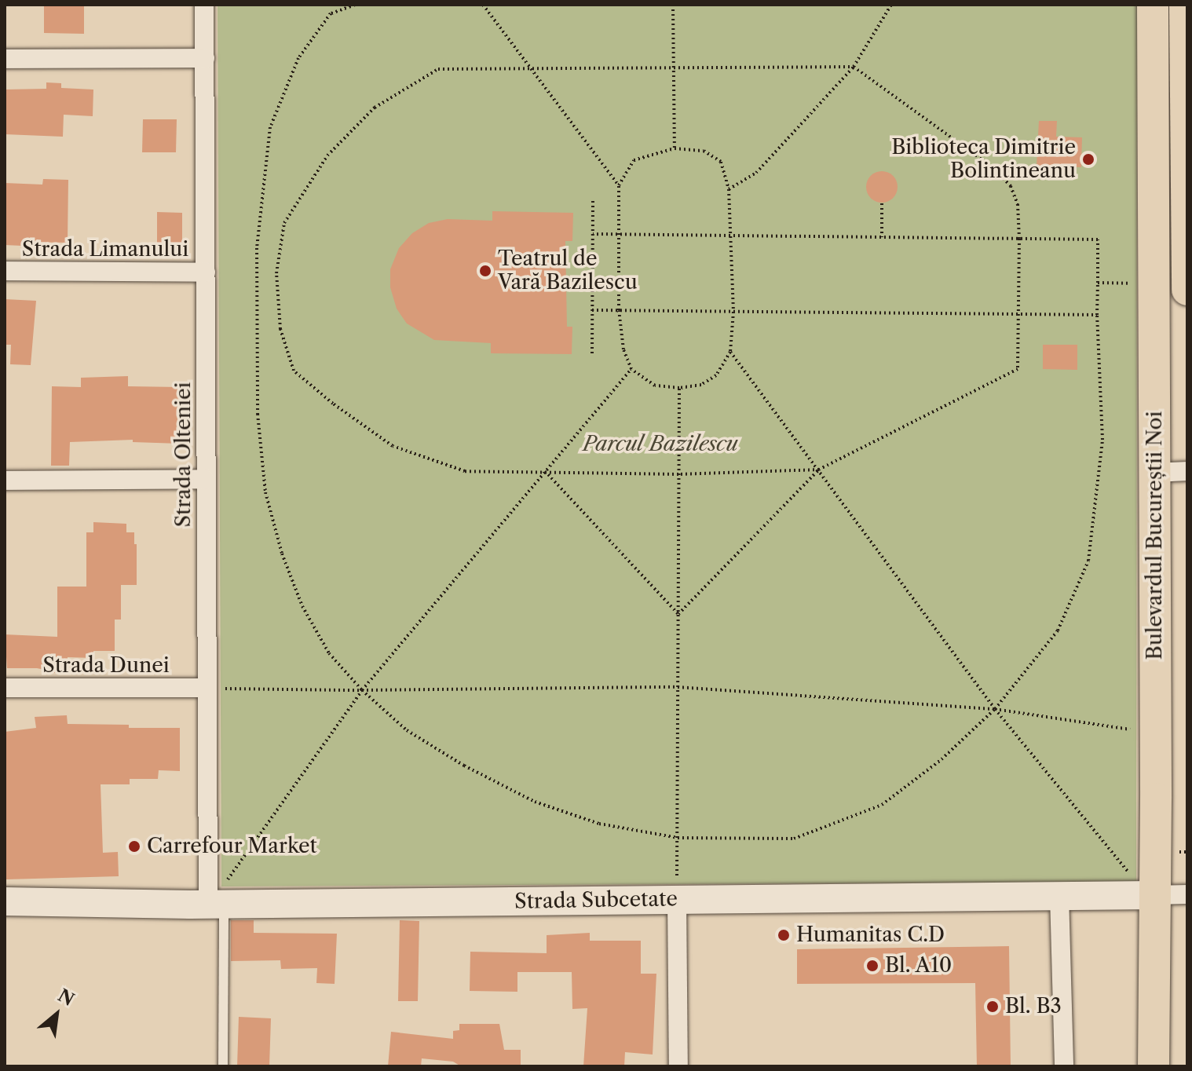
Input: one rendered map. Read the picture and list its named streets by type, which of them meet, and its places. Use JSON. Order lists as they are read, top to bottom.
{
  "streets": {
    "main road": ["Bulevardul Bucureștii Noi"],
    "street": [
      "Strada Limanului",
      "Strada Olteniei",
      "Strada Dunei",
      "Strada Subcetate"
    ]
  },
  "crossings": [
    ["Strada Limanului", "Strada Olteniei"],
    ["Strada Olteniei", "Strada Dunei"],
    ["Strada Olteniei", "Strada Subcetate"],
    ["Bulevardul Bucureștii Noi", "Strada Subcetate"]
  ],
  "parks": ["Parcul Bazilescu"],
  "places": [
    "Biblioteca Dimitrie Bolintineanu",
    "Teatrul de Vară Bazilescu",
    "Carrefour Market",
    "Humanitas C.D",
    "Bl. A10",
    "Bl. B3"
  ],
  "north": "top right"
}
